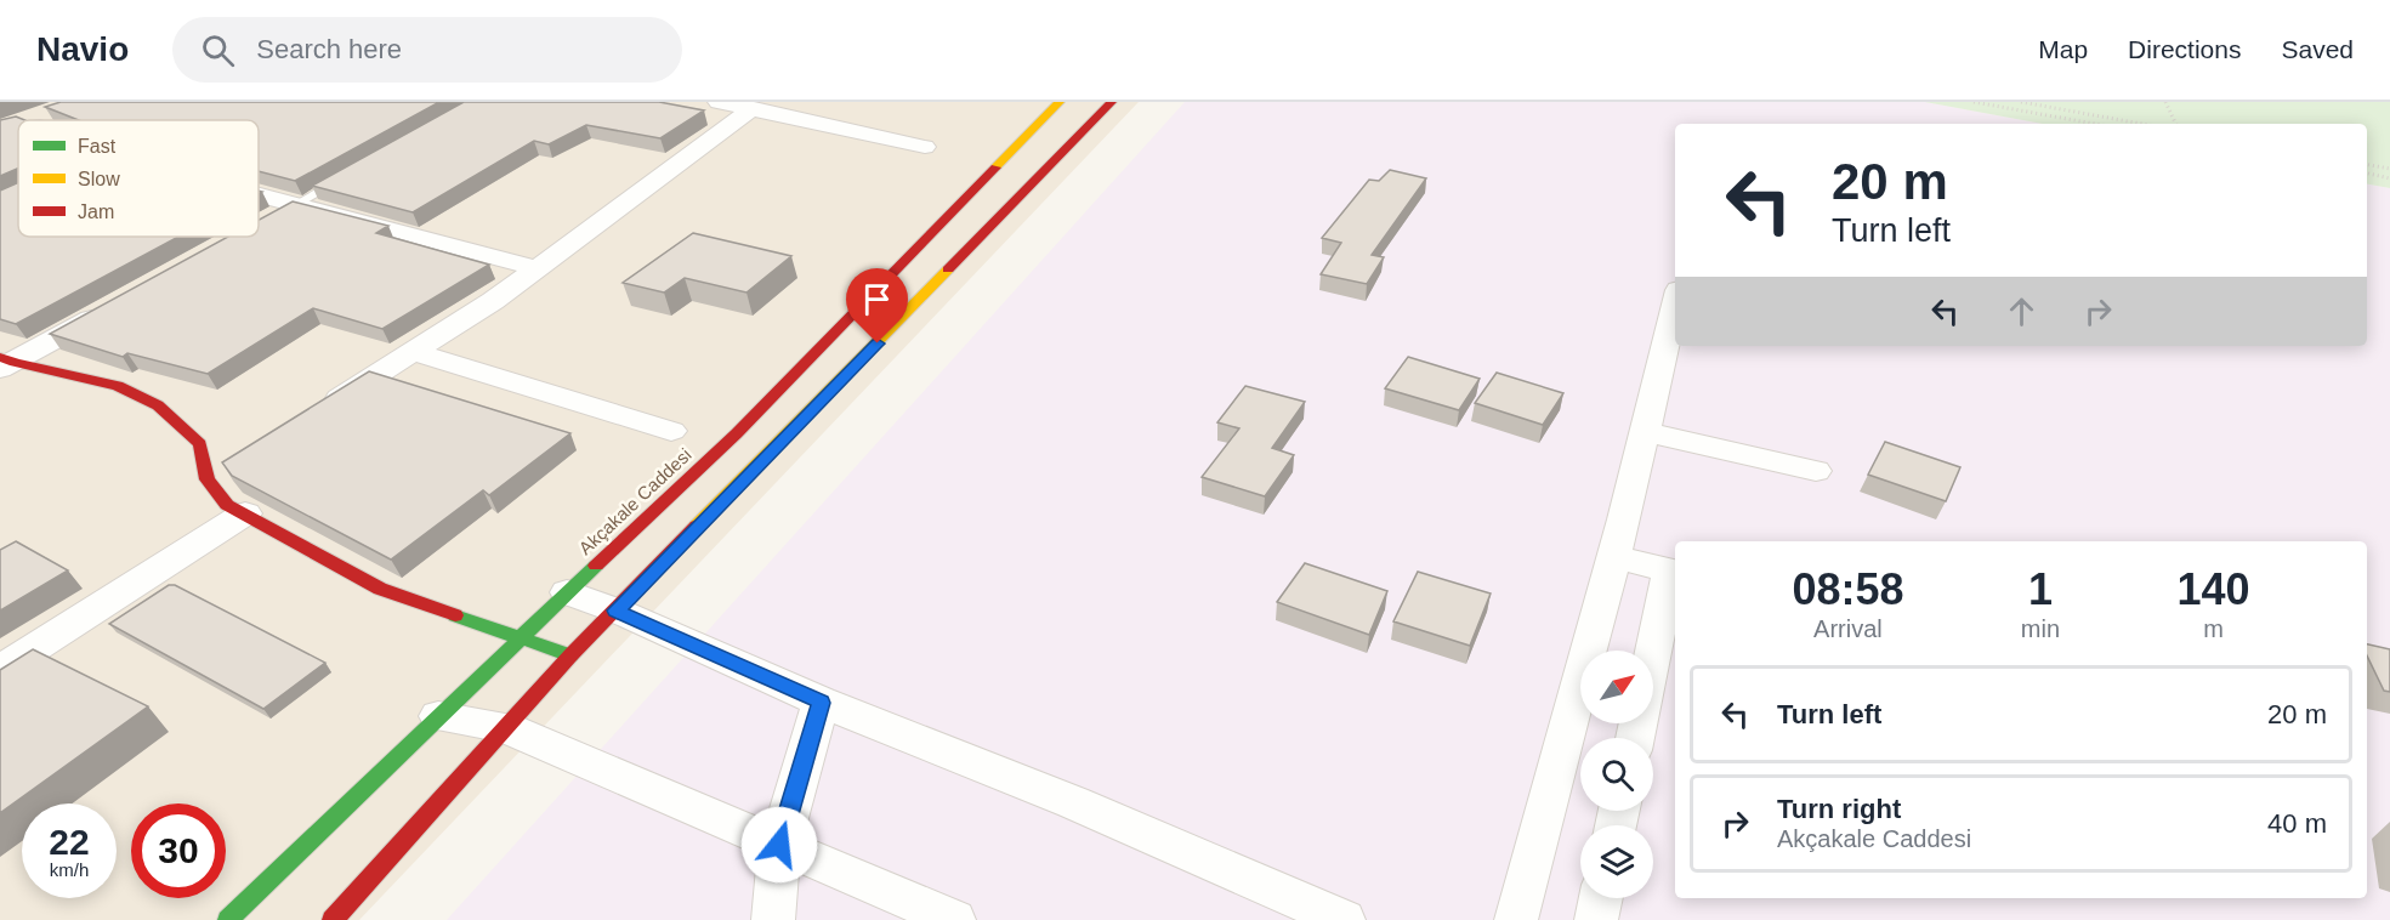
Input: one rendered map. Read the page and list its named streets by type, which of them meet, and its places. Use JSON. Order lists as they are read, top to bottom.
{
  "streets": {
    "main road": ["Akçakale Caddesi"]
  },
  "legend": ["Fast", "Slow", "Jam"],
  "north": "top right",
  "page": {
    "header": "Navio",
    "search": "Search here",
    "nav": ["Map", "Directions", "Saved"],
    "turn": ["20 m", "Turn left"],
    "eta": [
      "08:58",
      "Arrival",
      "1",
      "min",
      "140",
      "m"
    ],
    "list": [
      {
        "name": "Turn left",
        "value": "20 m"
      },
      {
        "name": "Turn right",
        "note": "Akçakale Caddesi",
        "value": "40 m"
      }
    ],
    "speed": "22 km/h",
    "limit": "30"
  }
}
